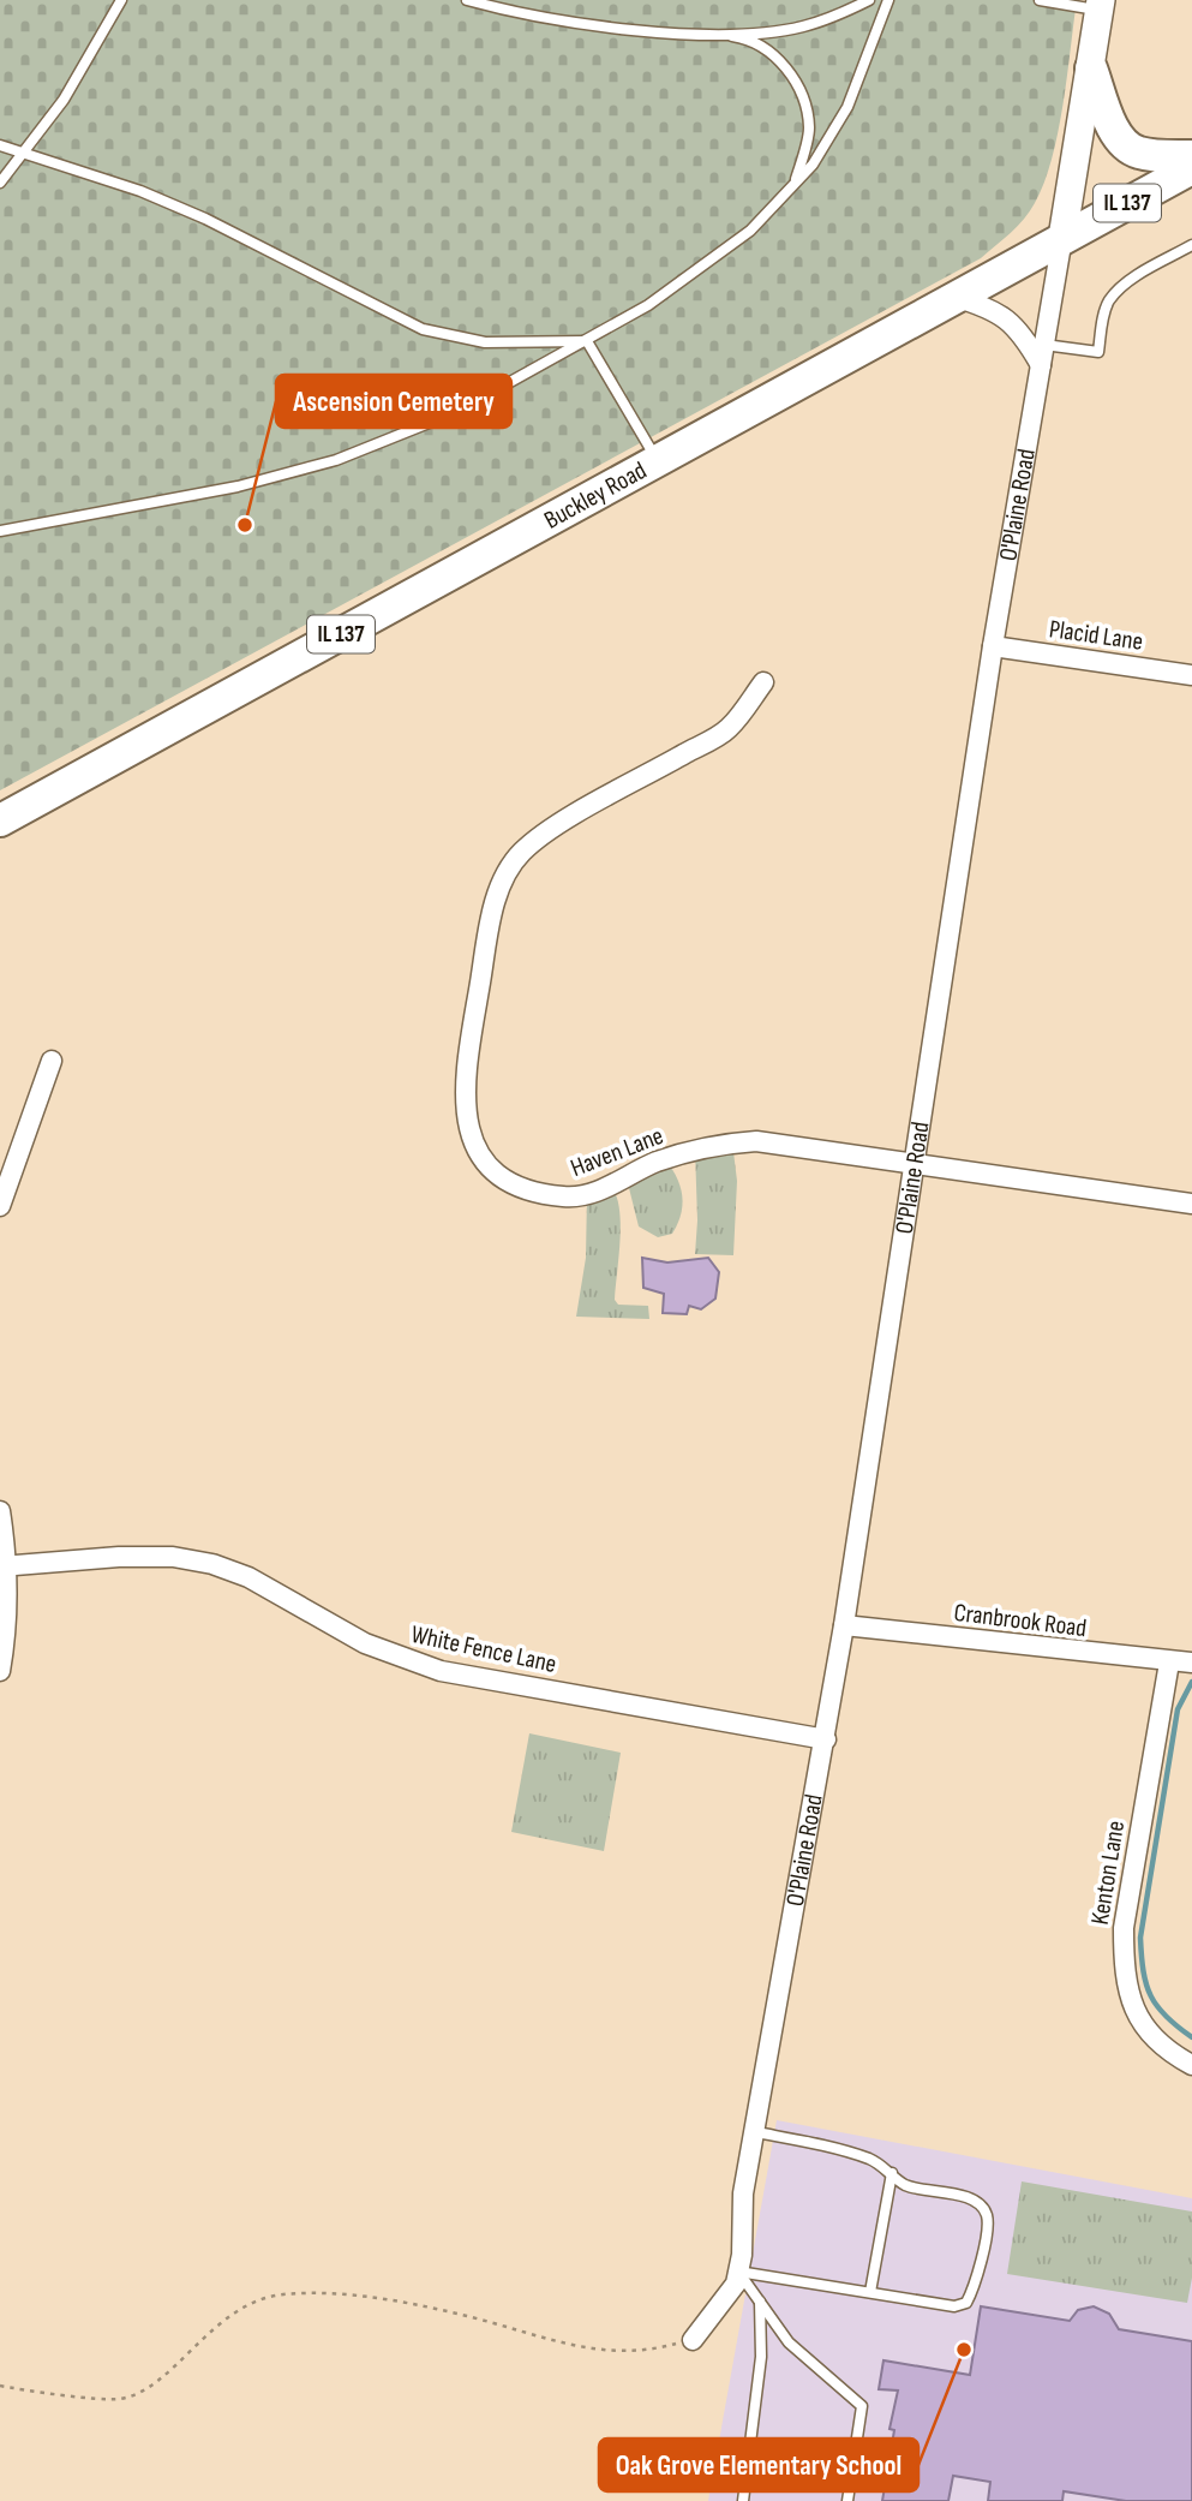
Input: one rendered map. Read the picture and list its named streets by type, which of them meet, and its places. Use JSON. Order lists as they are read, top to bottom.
{
  "streets": {
    "main road": ["IL 137", "Buckley Road", "O'Plaine Road"],
    "street": [
      "Placid Lane",
      "Haven Lane",
      "Cranbrook Road",
      "White Fence Lane",
      "Kenton Lane"
    ]
  },
  "crossings": [
    ["Buckley Road", "O'Plaine Road"],
    ["O'Plaine Road", "Placid Lane"],
    ["O'Plaine Road", "Haven Lane"],
    ["O'Plaine Road", "Cranbrook Road"],
    ["O'Plaine Road", "White Fence Lane"],
    ["Cranbrook Road", "Kenton Lane"]
  ],
  "places": ["Ascension Cemetery", "Oak Grove Elementary School"]
}
